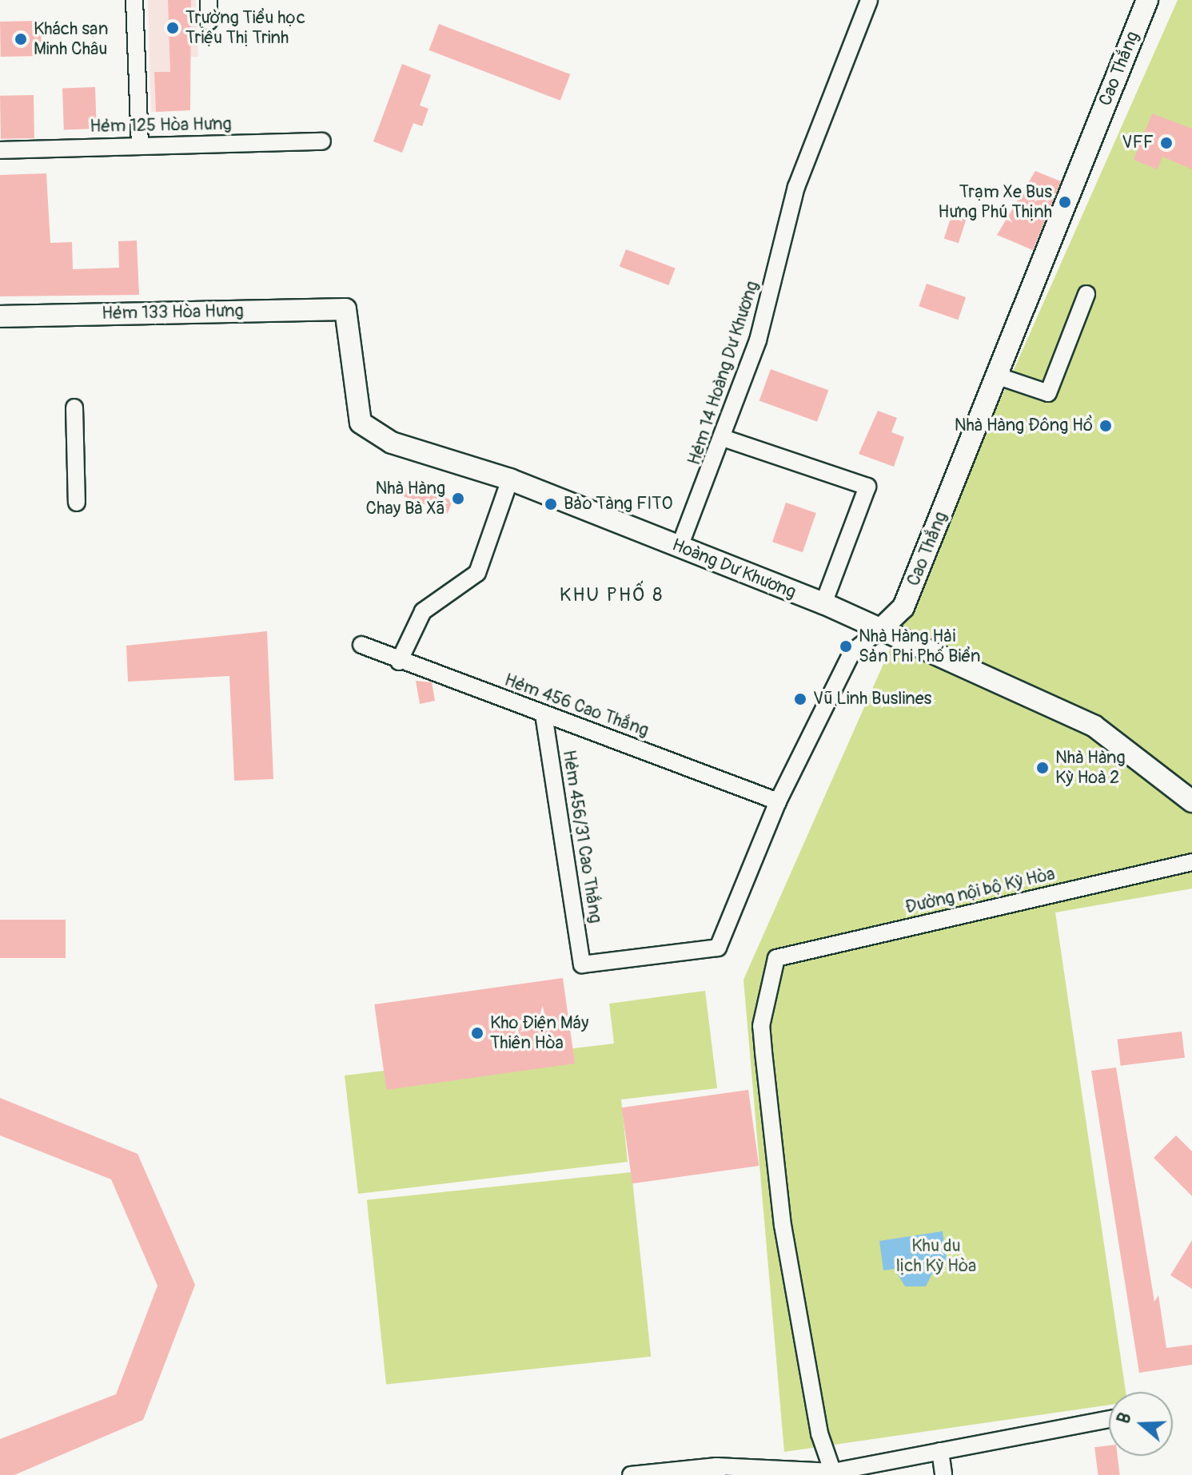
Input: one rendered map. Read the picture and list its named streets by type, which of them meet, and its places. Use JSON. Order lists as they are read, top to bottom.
{
  "streets": {
    "street": [
      "Cao Thắng",
      "Hẻm 125 Hòa Hưng",
      "Hẻm 133 Hòa Hưng",
      "Hẻm 14 Hoàng Dư Khương",
      "Hoàng Dư Khương",
      "Hẻm 456 Cao Thắng",
      "Hẻm 456/31 Cao Thắng",
      "Đường nội bộ Kỳ Hòa"
    ]
  },
  "crossings": [
    ["Cao Thắng", "Hoàng Dư Khương"],
    ["Cao Thắng", "Hẻm 456 Cao Thắng"],
    ["Cao Thắng", "Hẻm 456/31 Cao Thắng"],
    ["Hẻm 133 Hòa Hưng", "Hoàng Dư Khương"],
    ["Hẻm 14 Hoàng Dư Khương", "Hoàng Dư Khương"],
    ["Hẻm 456 Cao Thắng", "Hẻm 456/31 Cao Thắng"]
  ],
  "districts": ["KHU PHỐ 8"],
  "parks": ["Khu du lịch Kỳ Hòa"],
  "places": [
    "Trường Tiểu học Triệu Thị Trinh",
    "Khách sạn Minh Châu",
    "VFF",
    "Trạm Xe Bus Hưng Phú Thịnh",
    "Nhà Hàng Đông Hồ",
    "Nhà Hàng Chay Bà Xã",
    "Bảo Tàng FITO",
    "Nhà Hàng Hải Sản Phi Phố Biển",
    "Vũ Linh Buslines",
    "Nhà Hàng Kỳ Hoà 2",
    "Kho Điện Máy Thiên Hòa"
  ],
  "north": "left"
}
